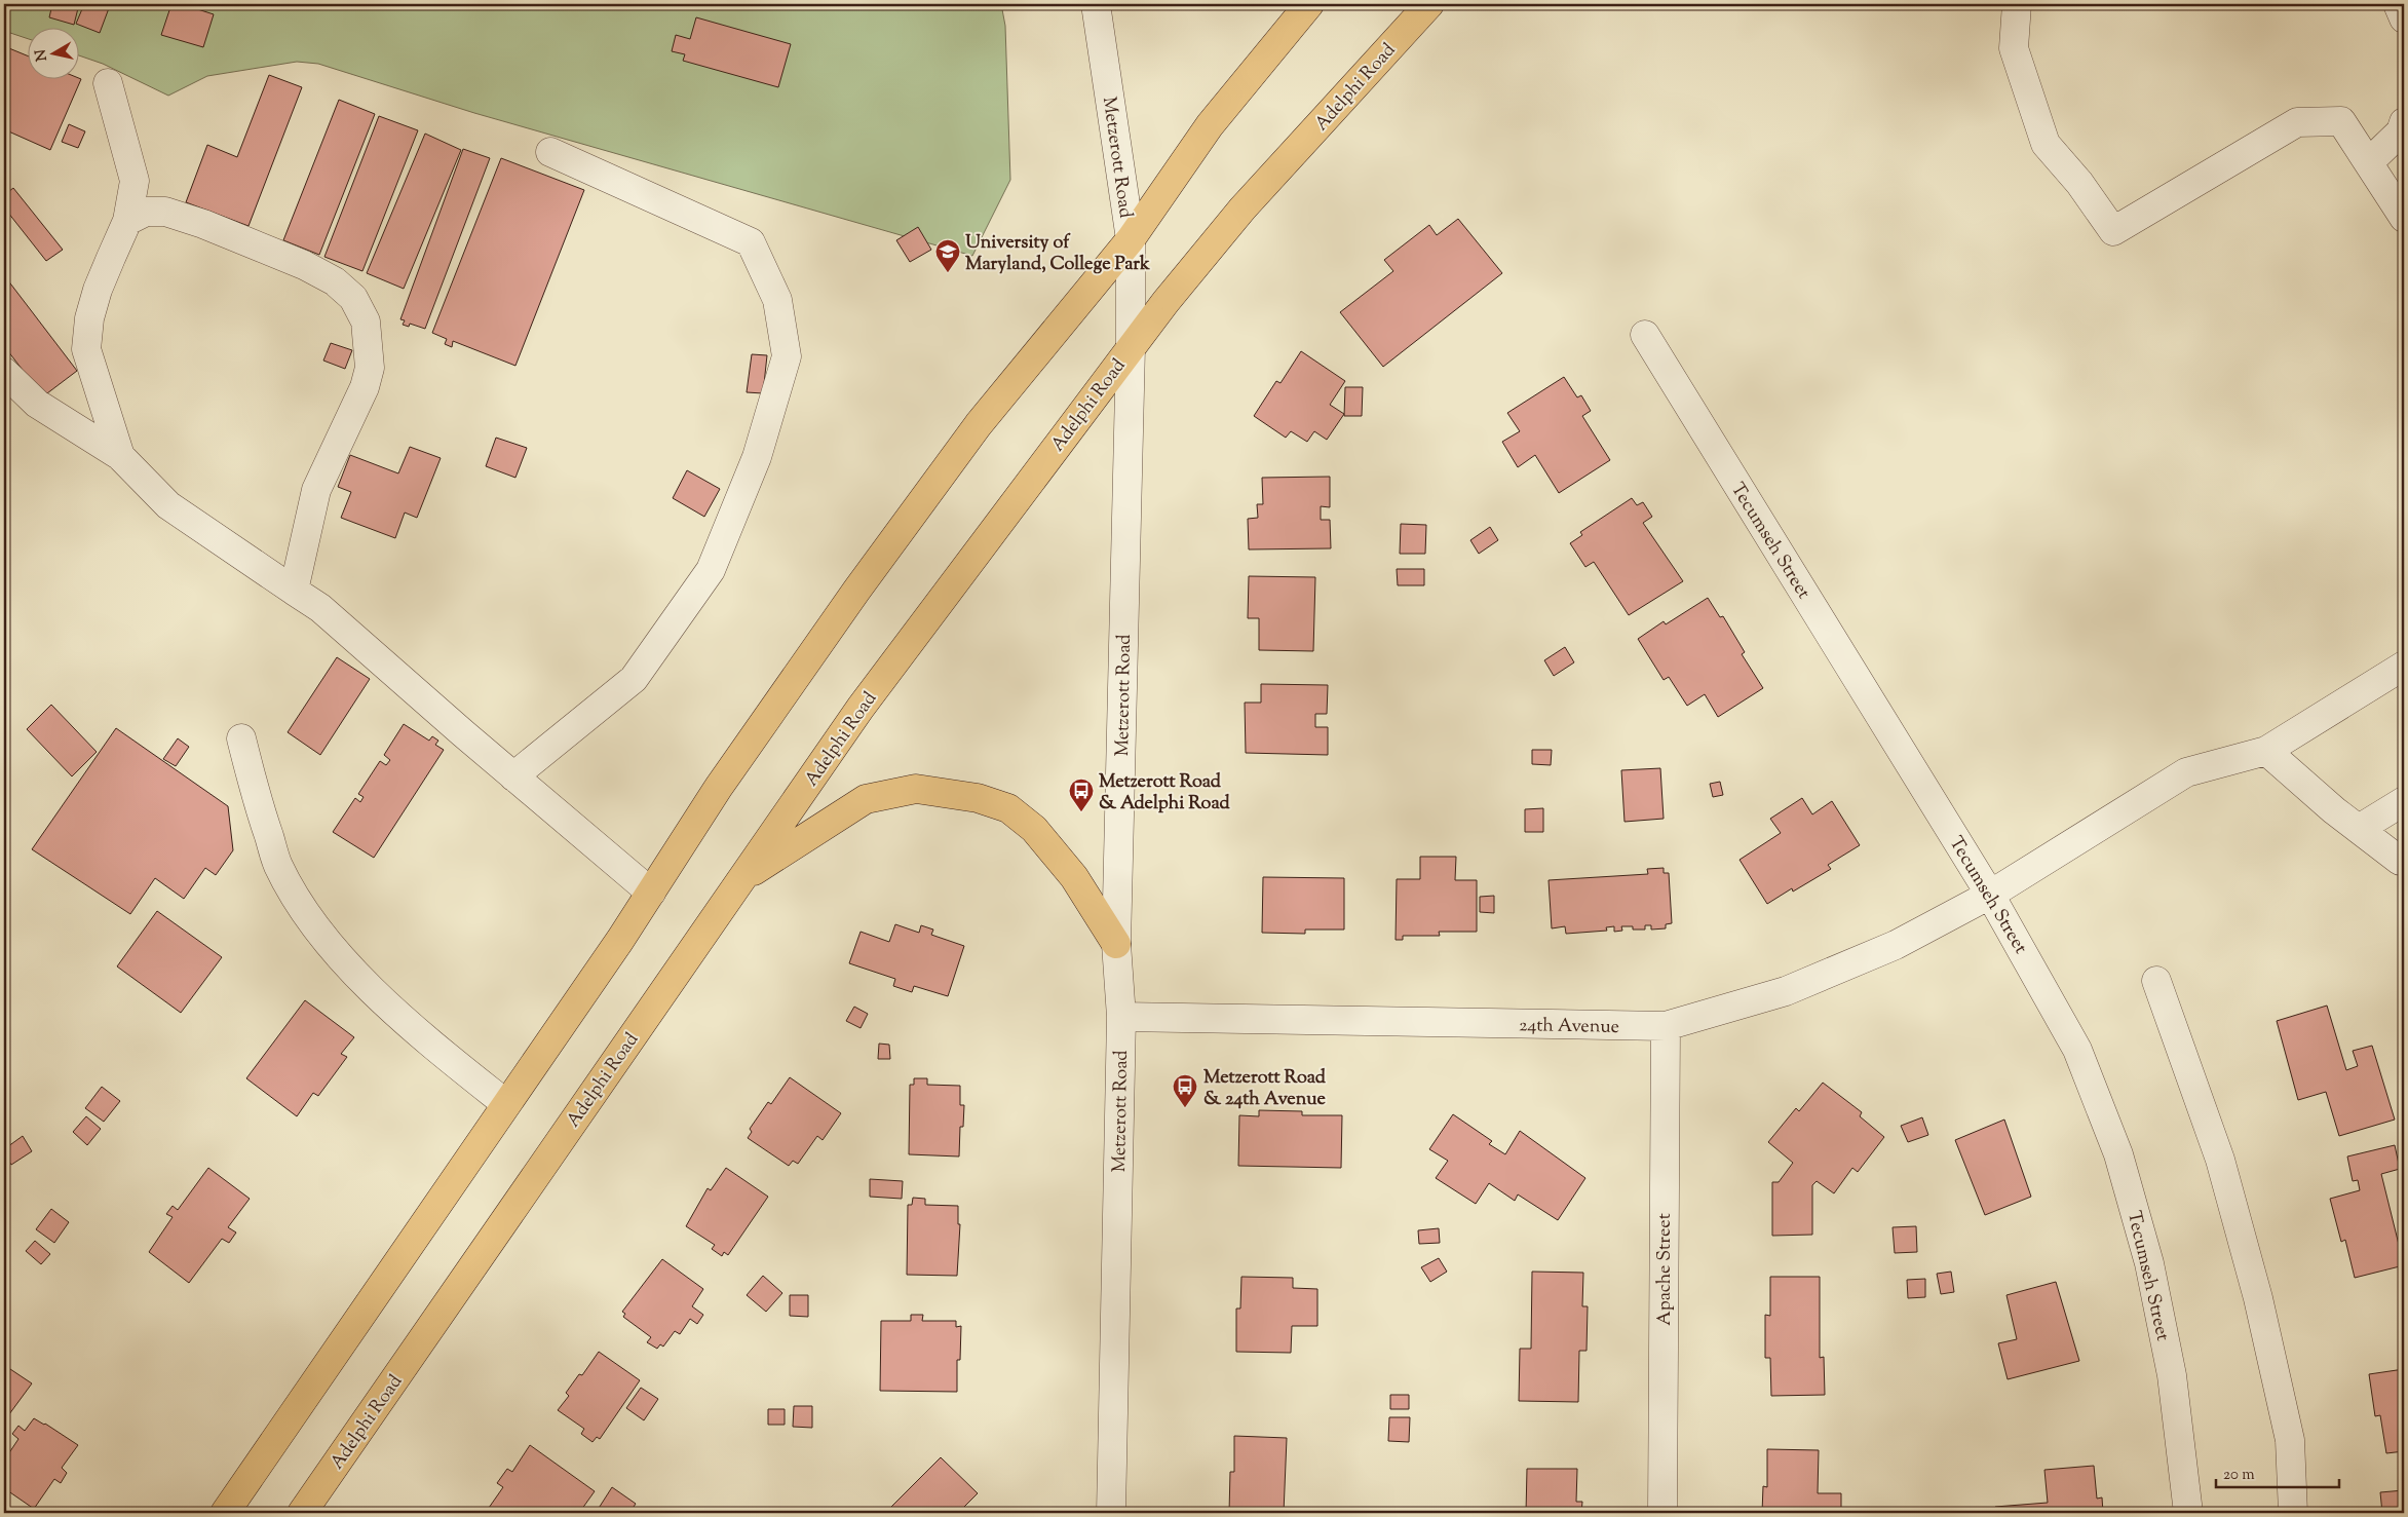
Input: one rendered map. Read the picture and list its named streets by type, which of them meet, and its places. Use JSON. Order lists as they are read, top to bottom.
{
  "streets": {
    "main road": ["Adelphi Road"],
    "street": [
      "Metzerott Road",
      "Tecumseh Street",
      "24th Avenue",
      "Apache Street"
    ]
  },
  "crossings": [
    ["Adelphi Road", "Metzerott Road"],
    ["Metzerott Road", "24th Avenue"],
    ["Tecumseh Street", "24th Avenue"],
    ["24th Avenue", "Apache Street"]
  ],
  "places": {
    "school or university": ["University of Maryland, College Park"],
    "bus stop": ["Metzerott Road & Adelphi Road", "Metzerott Road & 24th Avenue"]
  },
  "scale_bar": "20 m",
  "north": "left"
}
